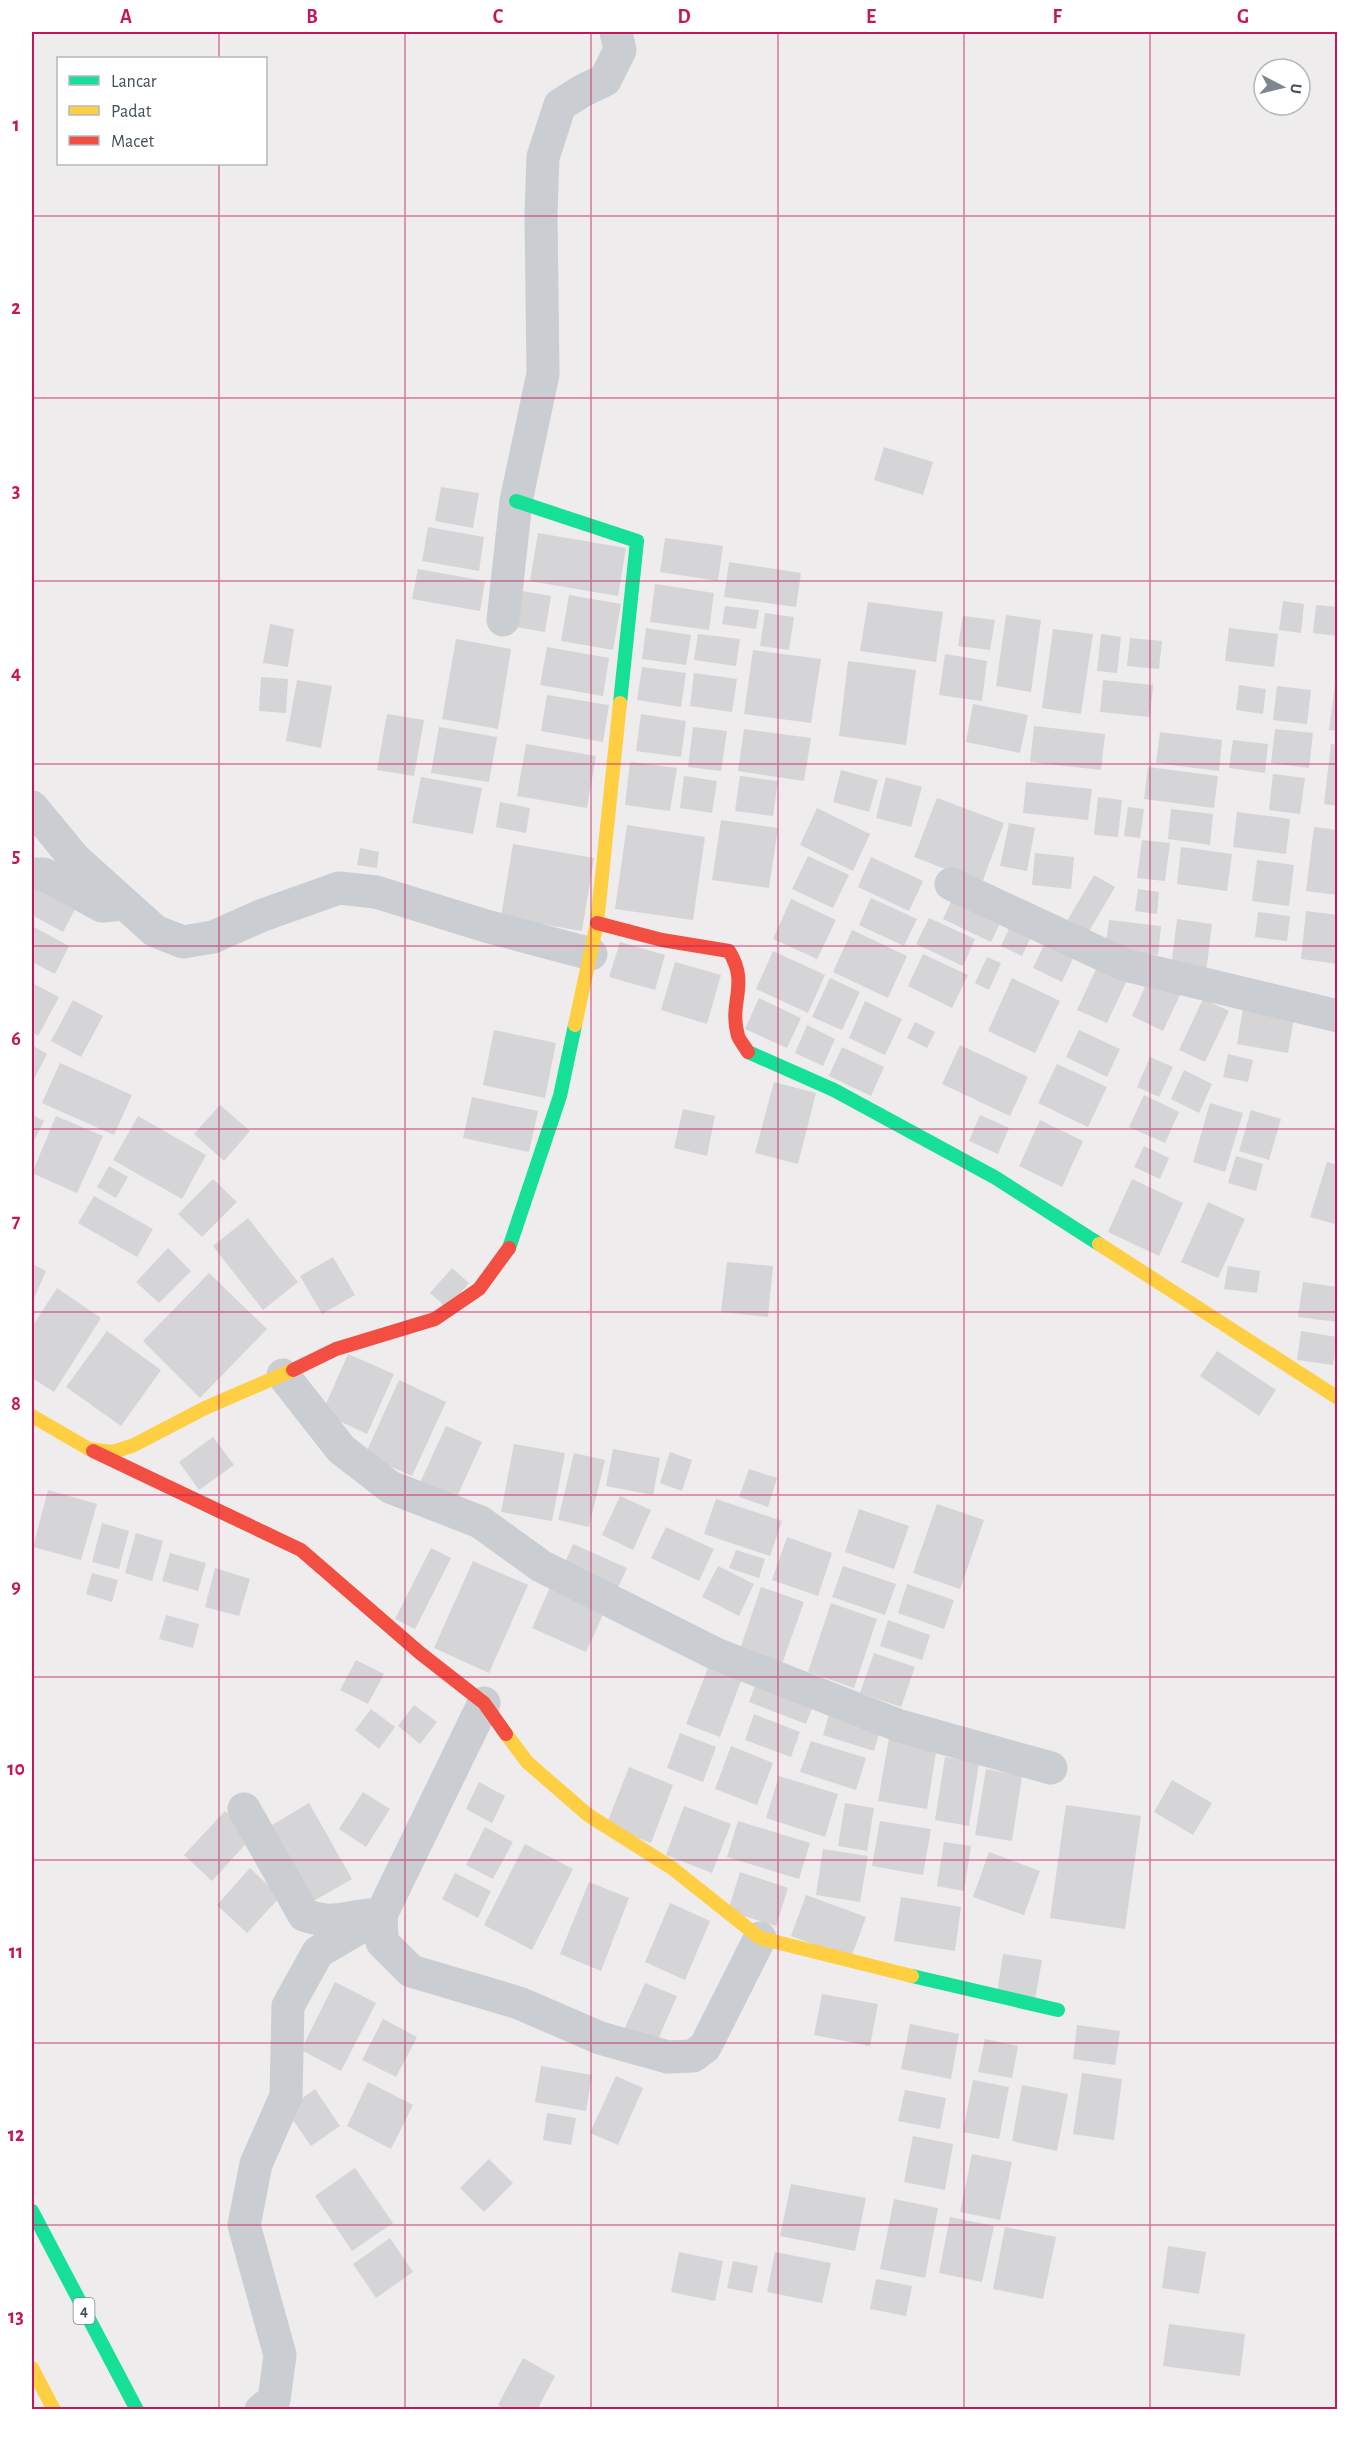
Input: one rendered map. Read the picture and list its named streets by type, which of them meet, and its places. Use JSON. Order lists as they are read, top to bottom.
{
  "streets": {
    "main road": ["4"]
  },
  "legend": ["Lancar", "Padat", "Macet"],
  "north": "right",
  "grid": {
    "columns": [
      "A",
      "B",
      "C",
      "D",
      "E",
      "F",
      "G"
    ],
    "rows": [
      "1",
      "2",
      "3",
      "4",
      "5",
      "6",
      "7",
      "8",
      "9",
      "10",
      "11",
      "12",
      "13"
    ]
  }
}
